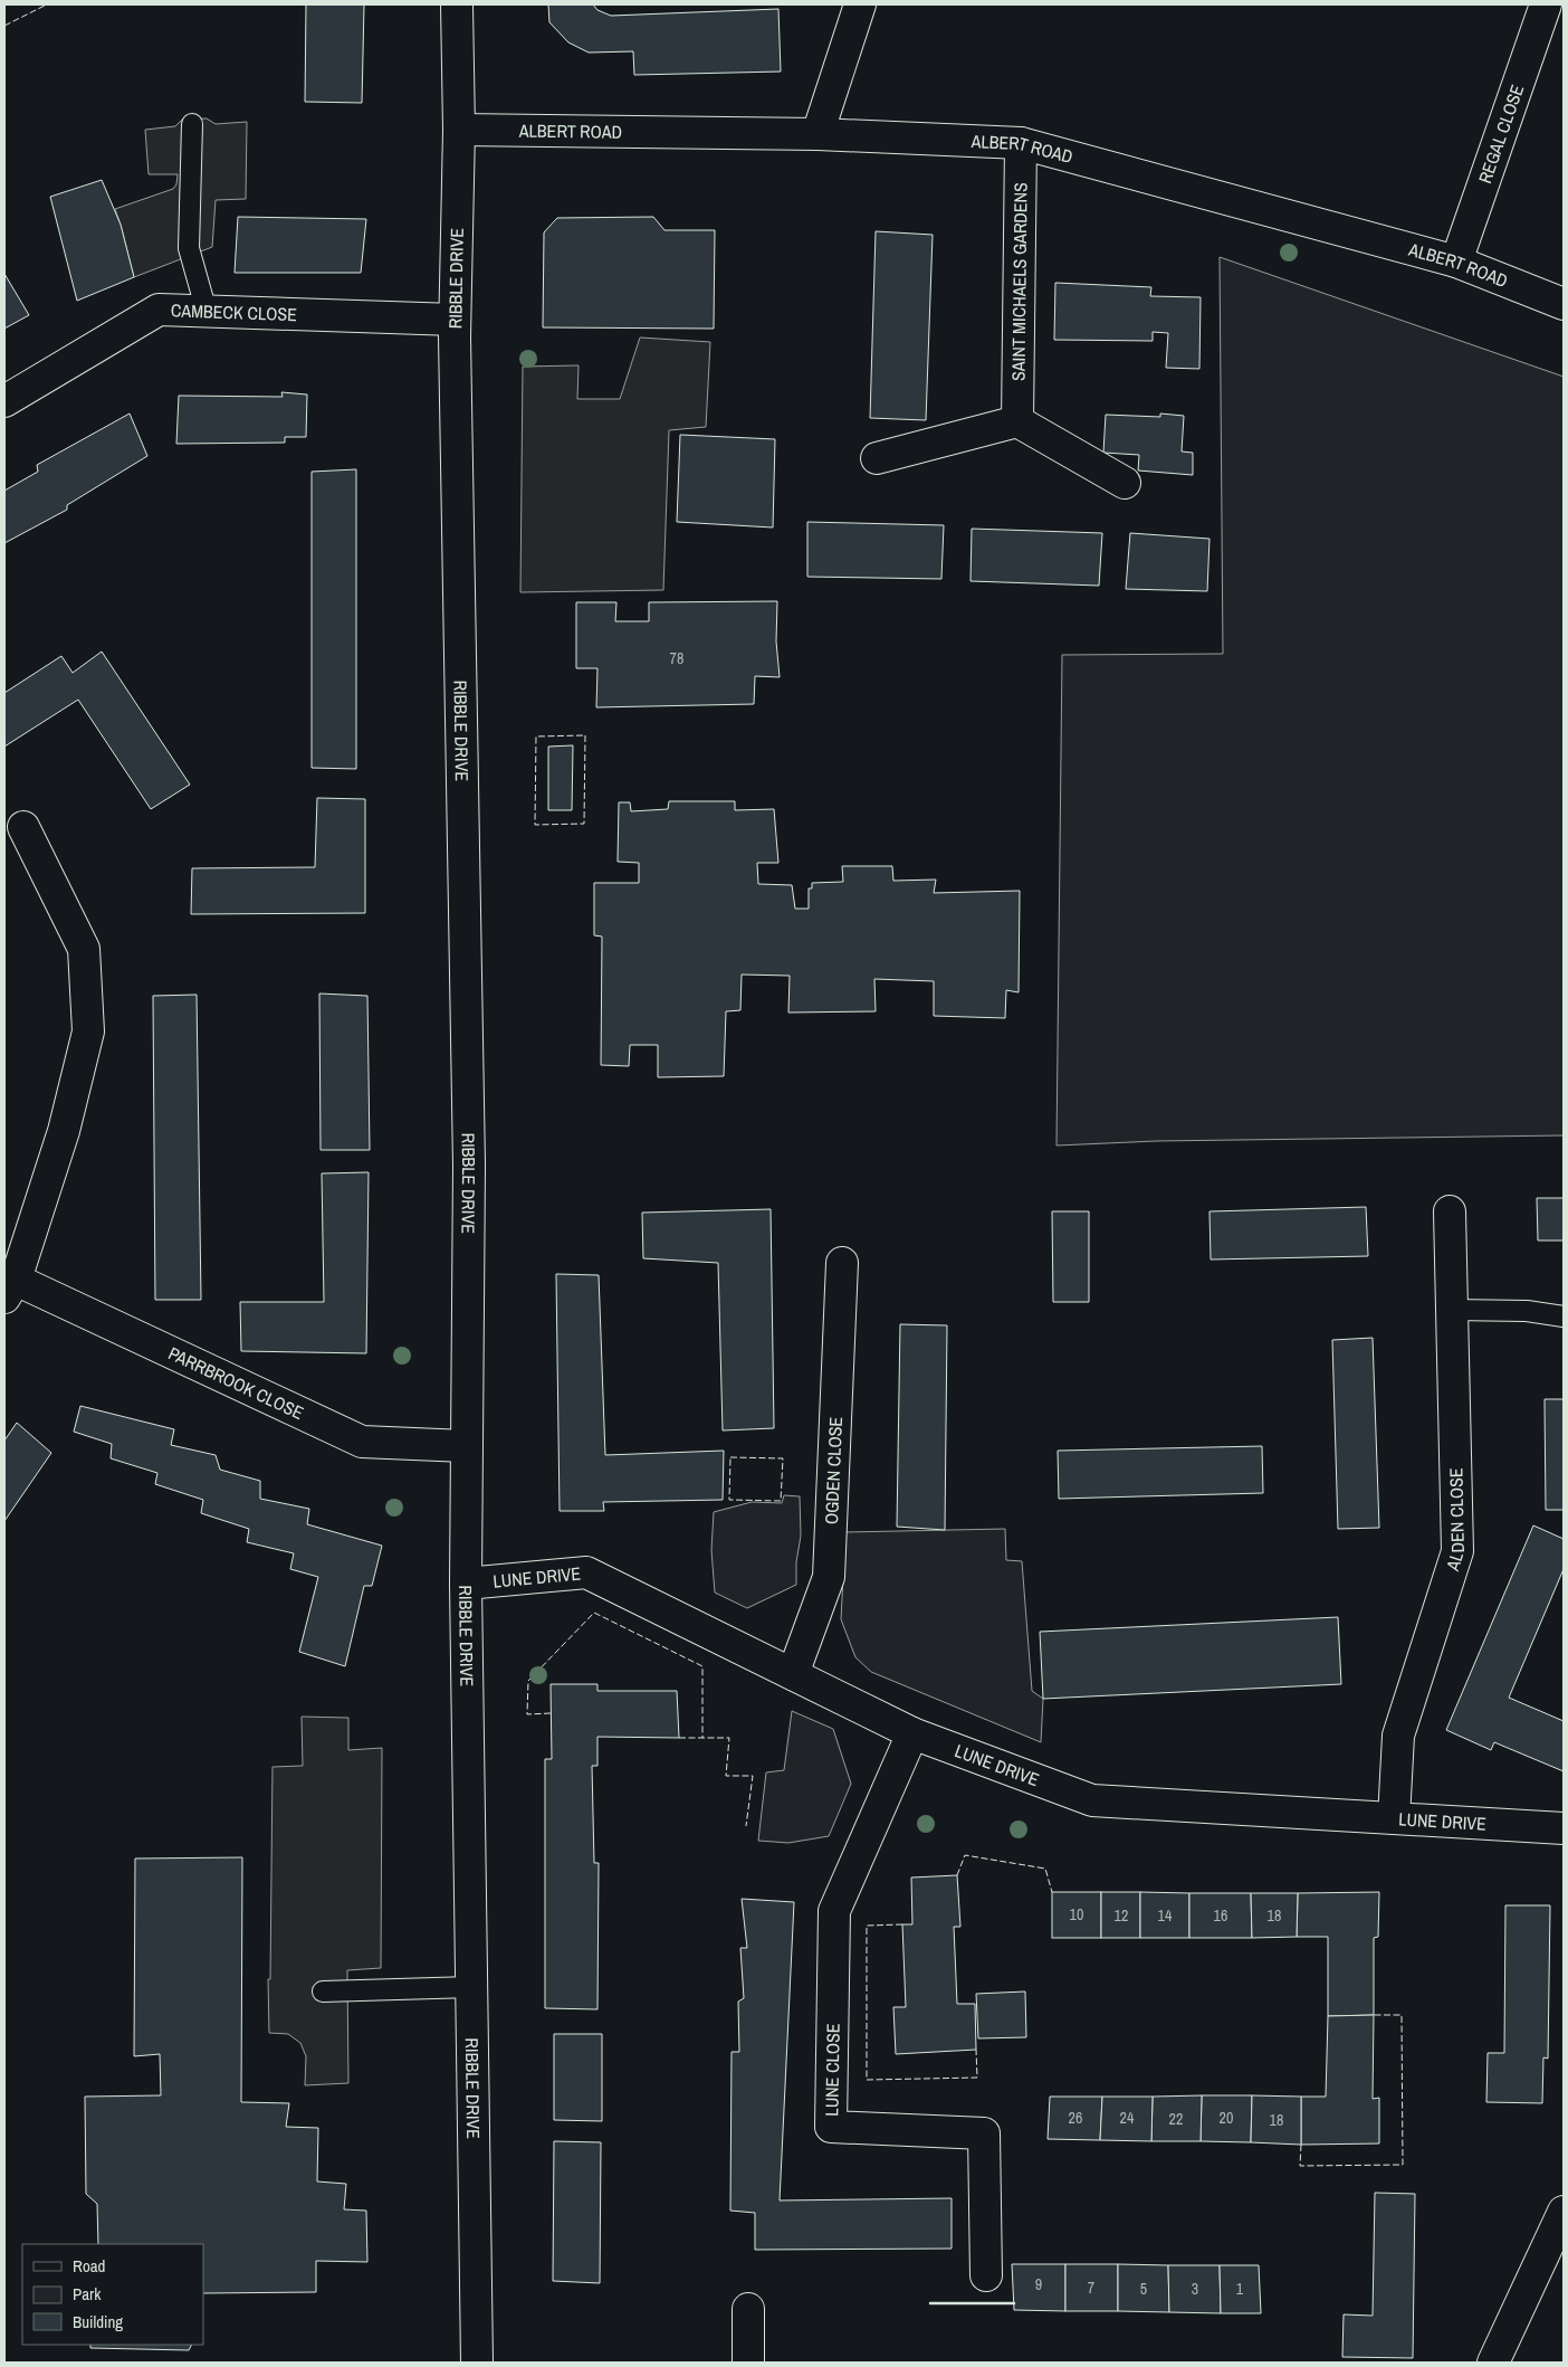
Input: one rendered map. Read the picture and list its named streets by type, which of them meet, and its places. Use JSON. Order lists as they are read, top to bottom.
{
  "streets": {
    "street": [
      "ALBERT ROAD",
      "REGAL CLOSE",
      "RIBBLE DRIVE",
      "SAINT MICHAELS GARDENS",
      "CAMBECK CLOSE",
      "PARRBROOK CLOSE",
      "OGDEN CLOSE",
      "ALDEN CLOSE",
      "LUNE DRIVE",
      "LUNE CLOSE"
    ]
  },
  "crossings": [
    ["ALBERT ROAD", "REGAL CLOSE"],
    ["ALBERT ROAD", "RIBBLE DRIVE"],
    ["ALBERT ROAD", "SAINT MICHAELS GARDENS"],
    ["RIBBLE DRIVE", "CAMBECK CLOSE"],
    ["RIBBLE DRIVE", "PARRBROOK CLOSE"],
    ["RIBBLE DRIVE", "LUNE DRIVE"],
    ["OGDEN CLOSE", "LUNE DRIVE"],
    ["ALDEN CLOSE", "LUNE DRIVE"],
    ["LUNE DRIVE", "LUNE CLOSE"]
  ],
  "house_numbers": [
    "78",
    "10",
    "12",
    "14",
    "16",
    "18",
    "26",
    "24",
    "20",
    "22",
    "18",
    "9",
    "7",
    "5",
    "3",
    "1"
  ],
  "legend": ["Road", "Park", "Building"]
}
